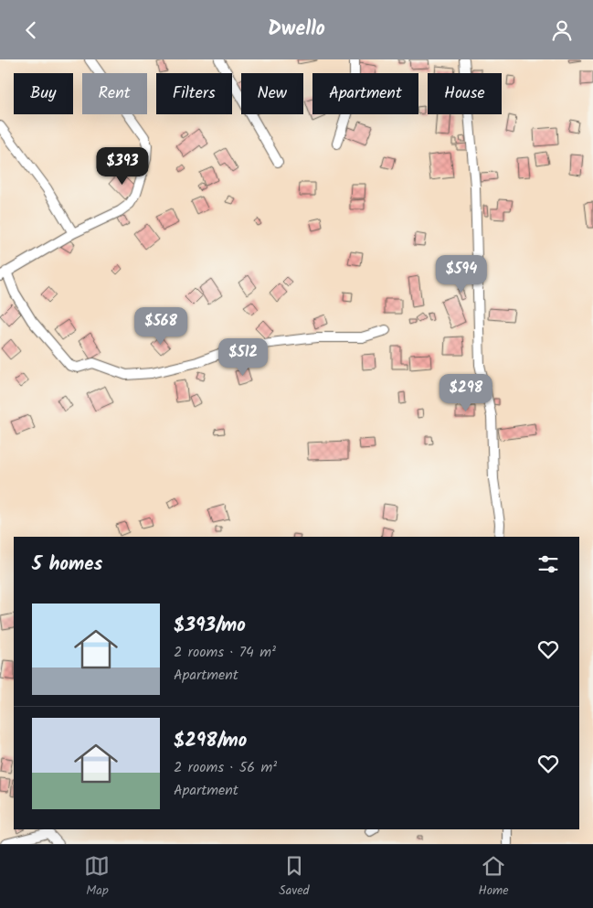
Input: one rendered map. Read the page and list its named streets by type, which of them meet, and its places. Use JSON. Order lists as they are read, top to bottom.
{
  "page": {
    "header": "Dwello",
    "chip": [
      "Buy",
      "Rent",
      "Filters",
      "New",
      "Apartment",
      "House"
    ],
    "price": [
      "$393",
      "$594",
      "$568",
      "$512",
      "$298"
    ],
    "heading": "5 homes",
    "list": [
      {
        "name": "$393/mo",
        "note": "2 rooms · 74 m² · Apartment"
      },
      {
        "name": "$298/mo",
        "note": "2 rooms · 56 m² · Apartment"
      }
    ],
    "tabs": ["Map", "Saved", "Home"]
  }
}
